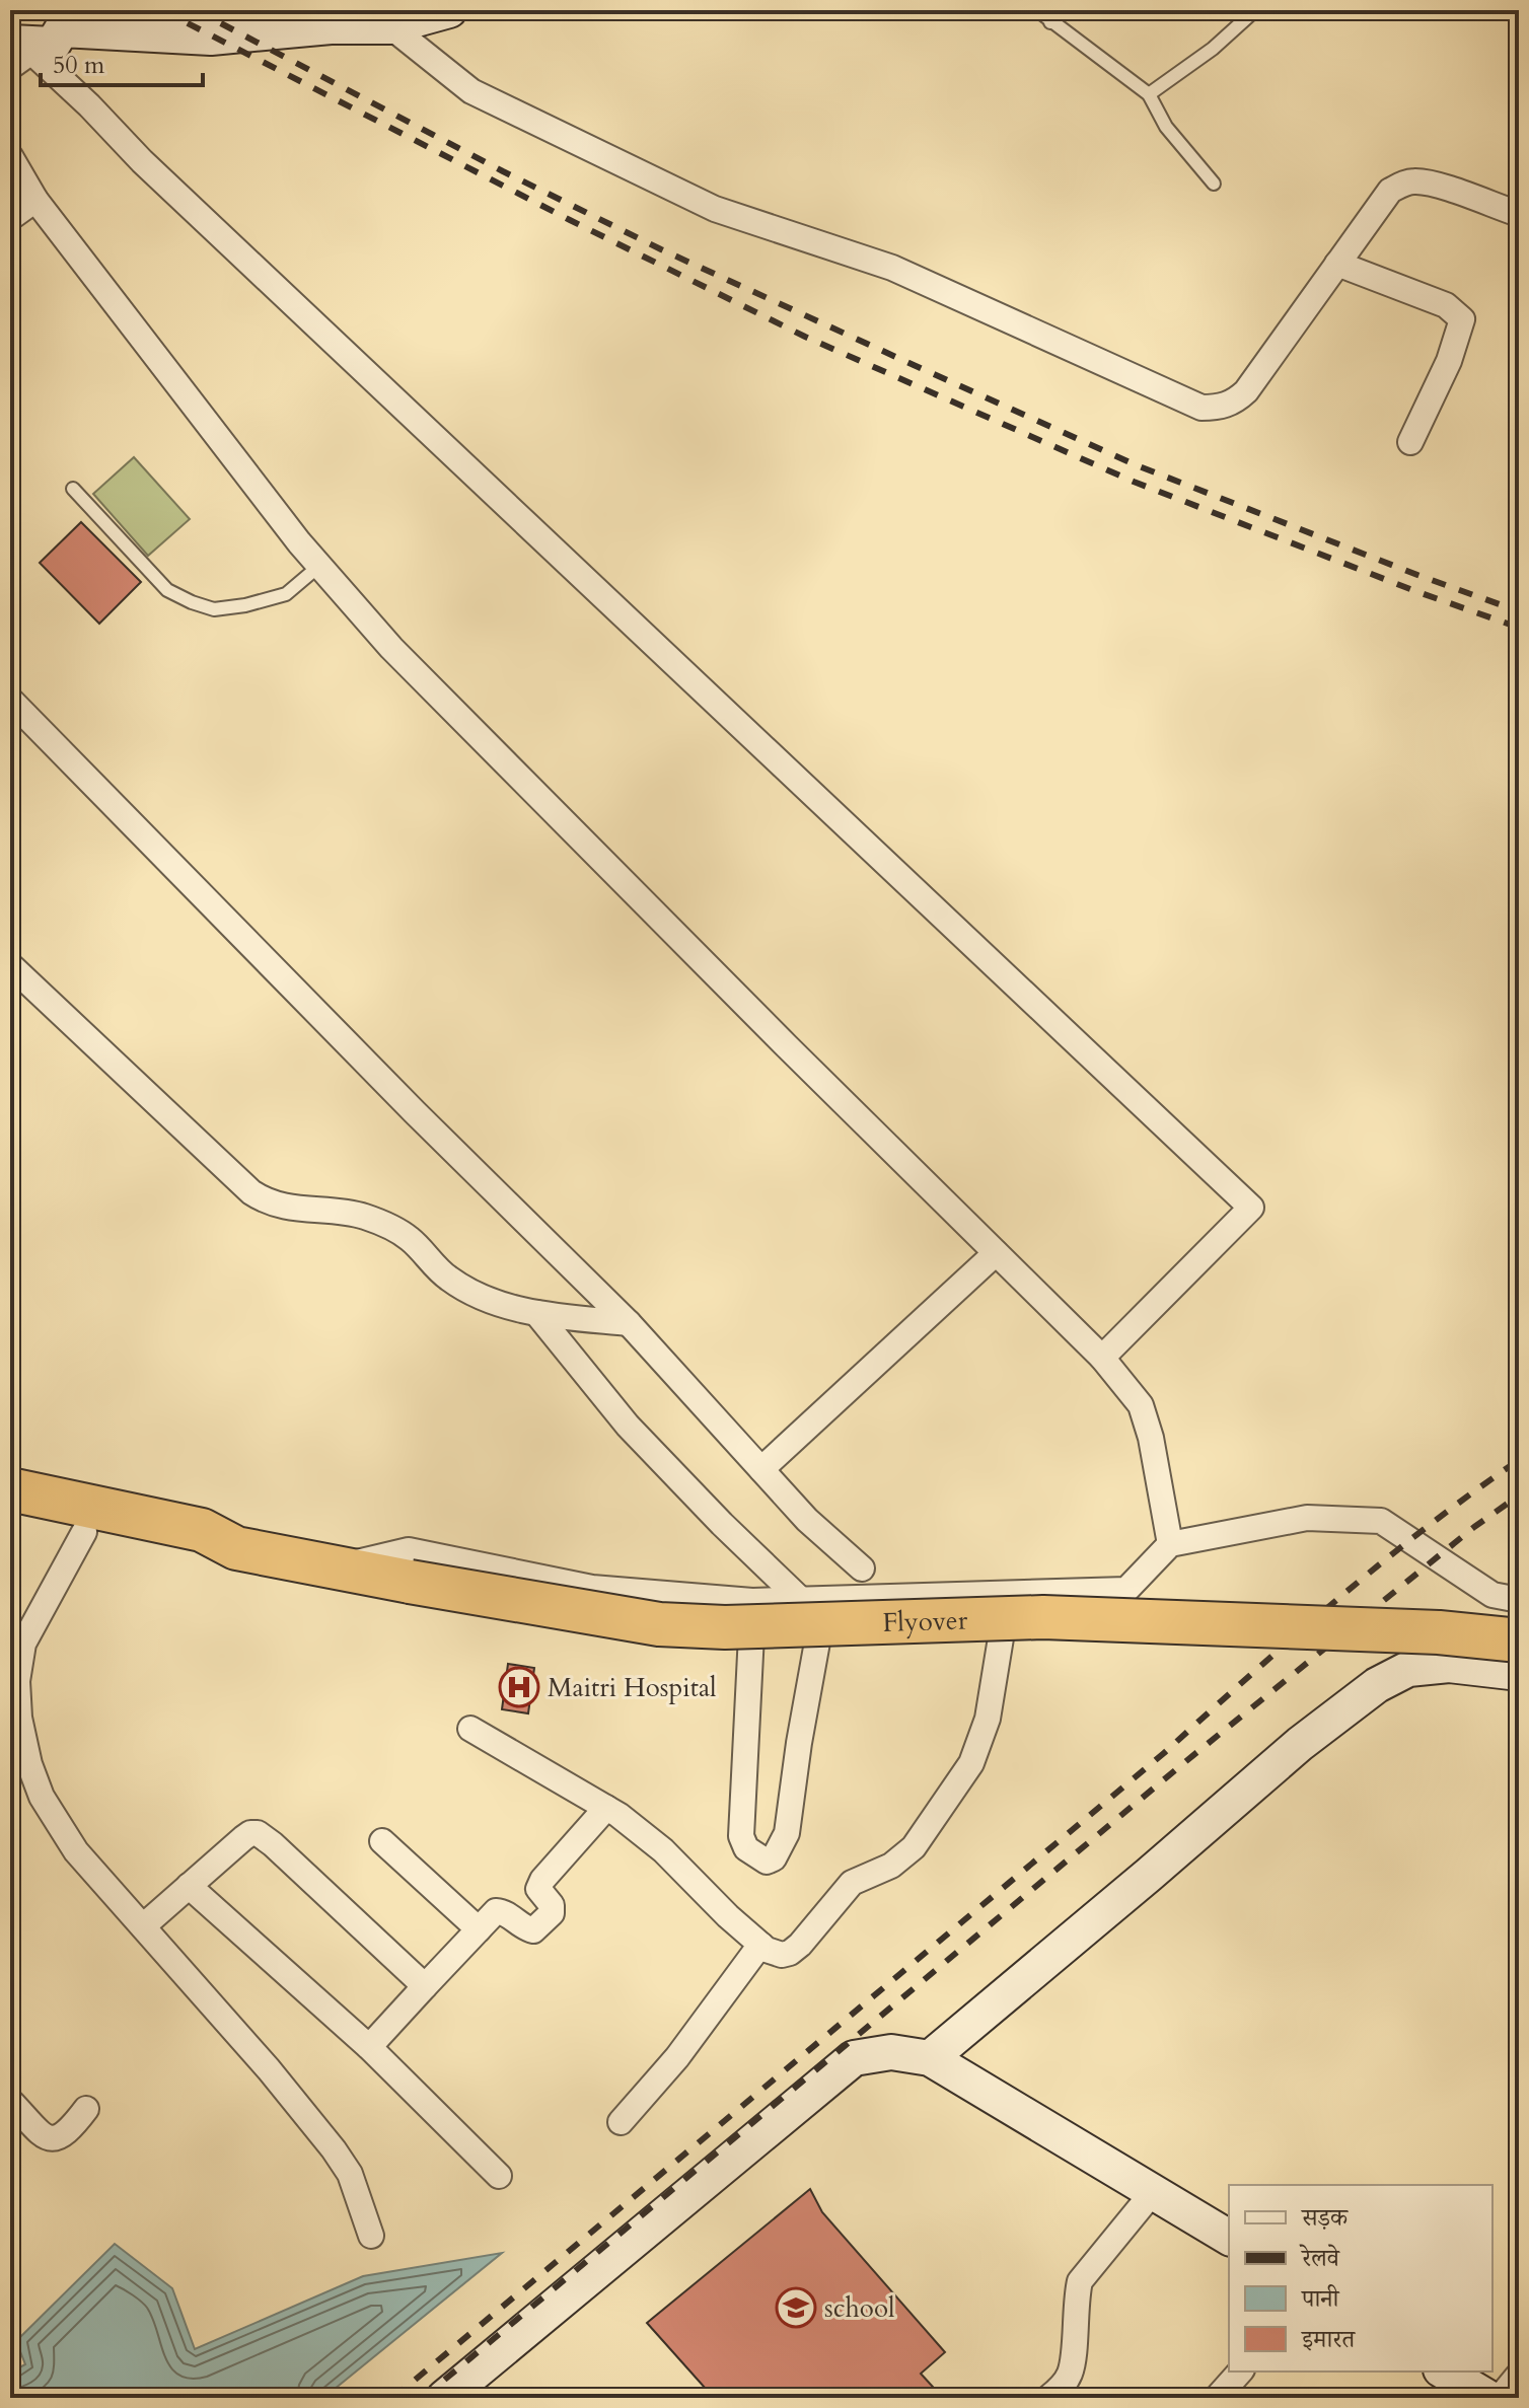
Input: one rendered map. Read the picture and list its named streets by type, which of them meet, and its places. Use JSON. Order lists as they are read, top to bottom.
{
  "streets": {
    "highway": ["Flyover"]
  },
  "places": {
    "hospital": ["Maitri Hospital"],
    "school or university": ["school"]
  },
  "legend": [
    "सड़क",
    "रेलवे",
    "पानी",
    "इमारत"
  ],
  "scale_bar": "50 m"
}
